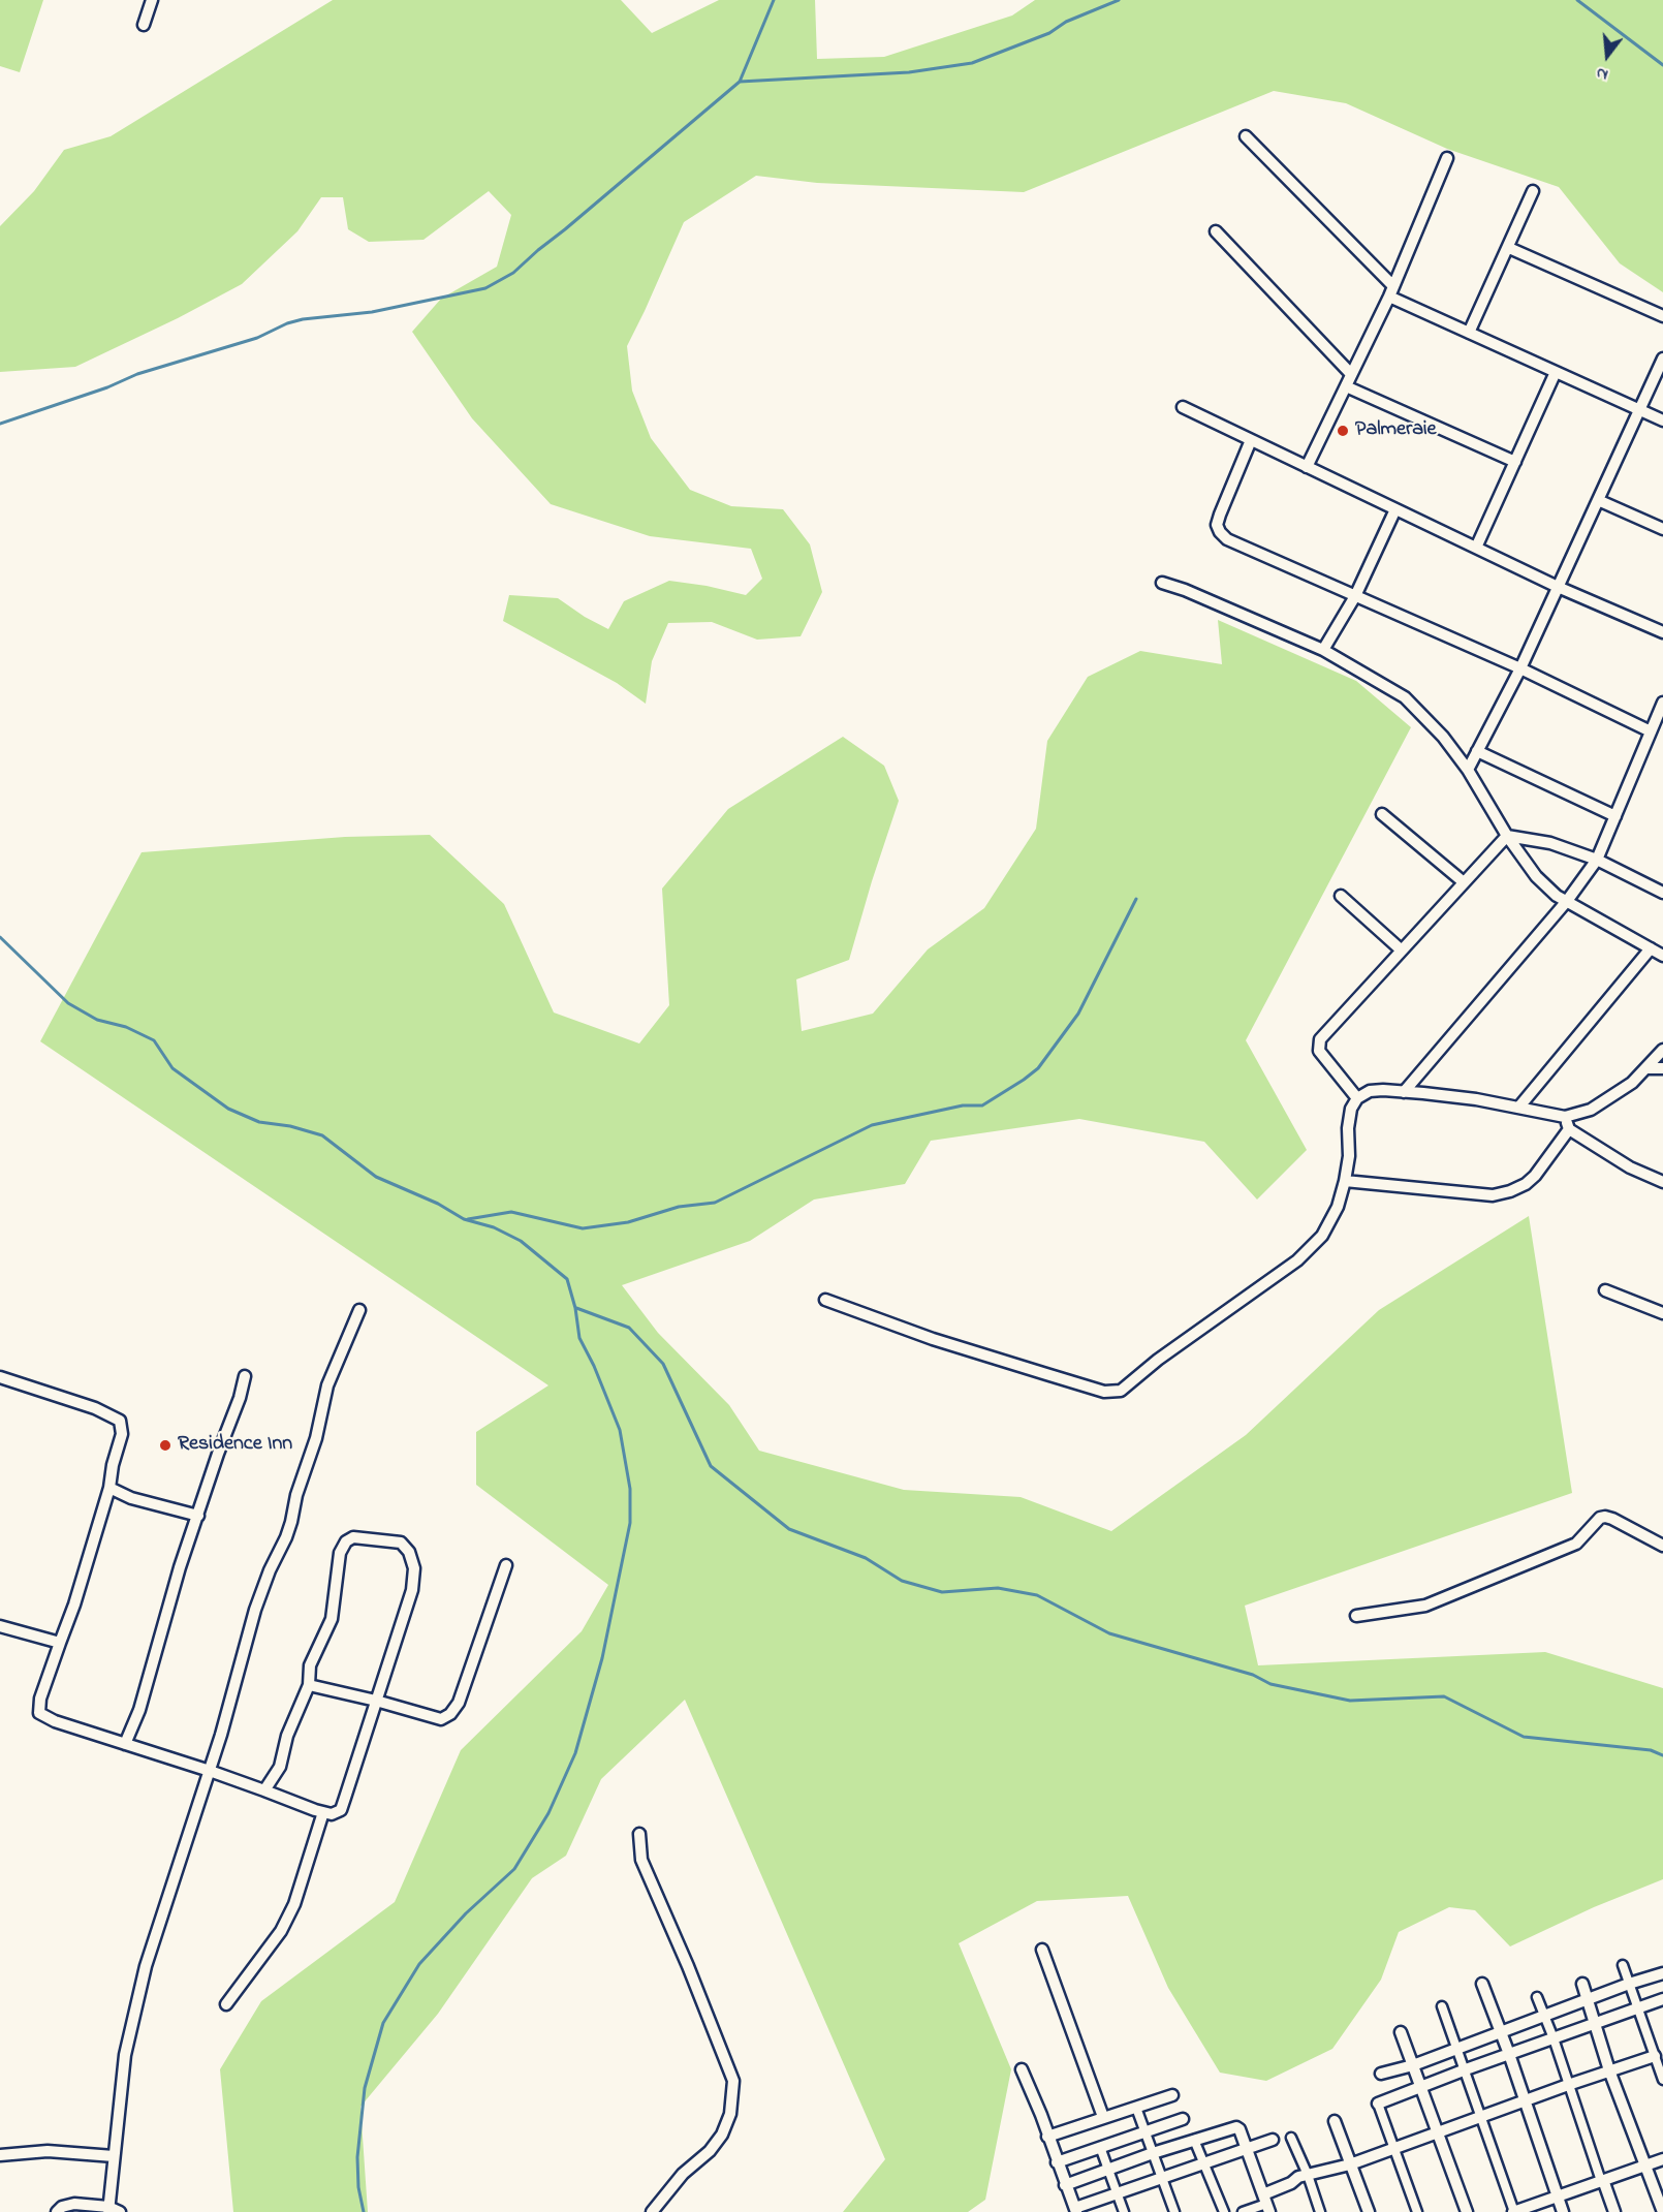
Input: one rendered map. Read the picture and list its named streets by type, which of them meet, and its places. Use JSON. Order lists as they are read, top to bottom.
{
  "places": ["Palmeraie", "Residence Inn"],
  "north": "bottom"
}
